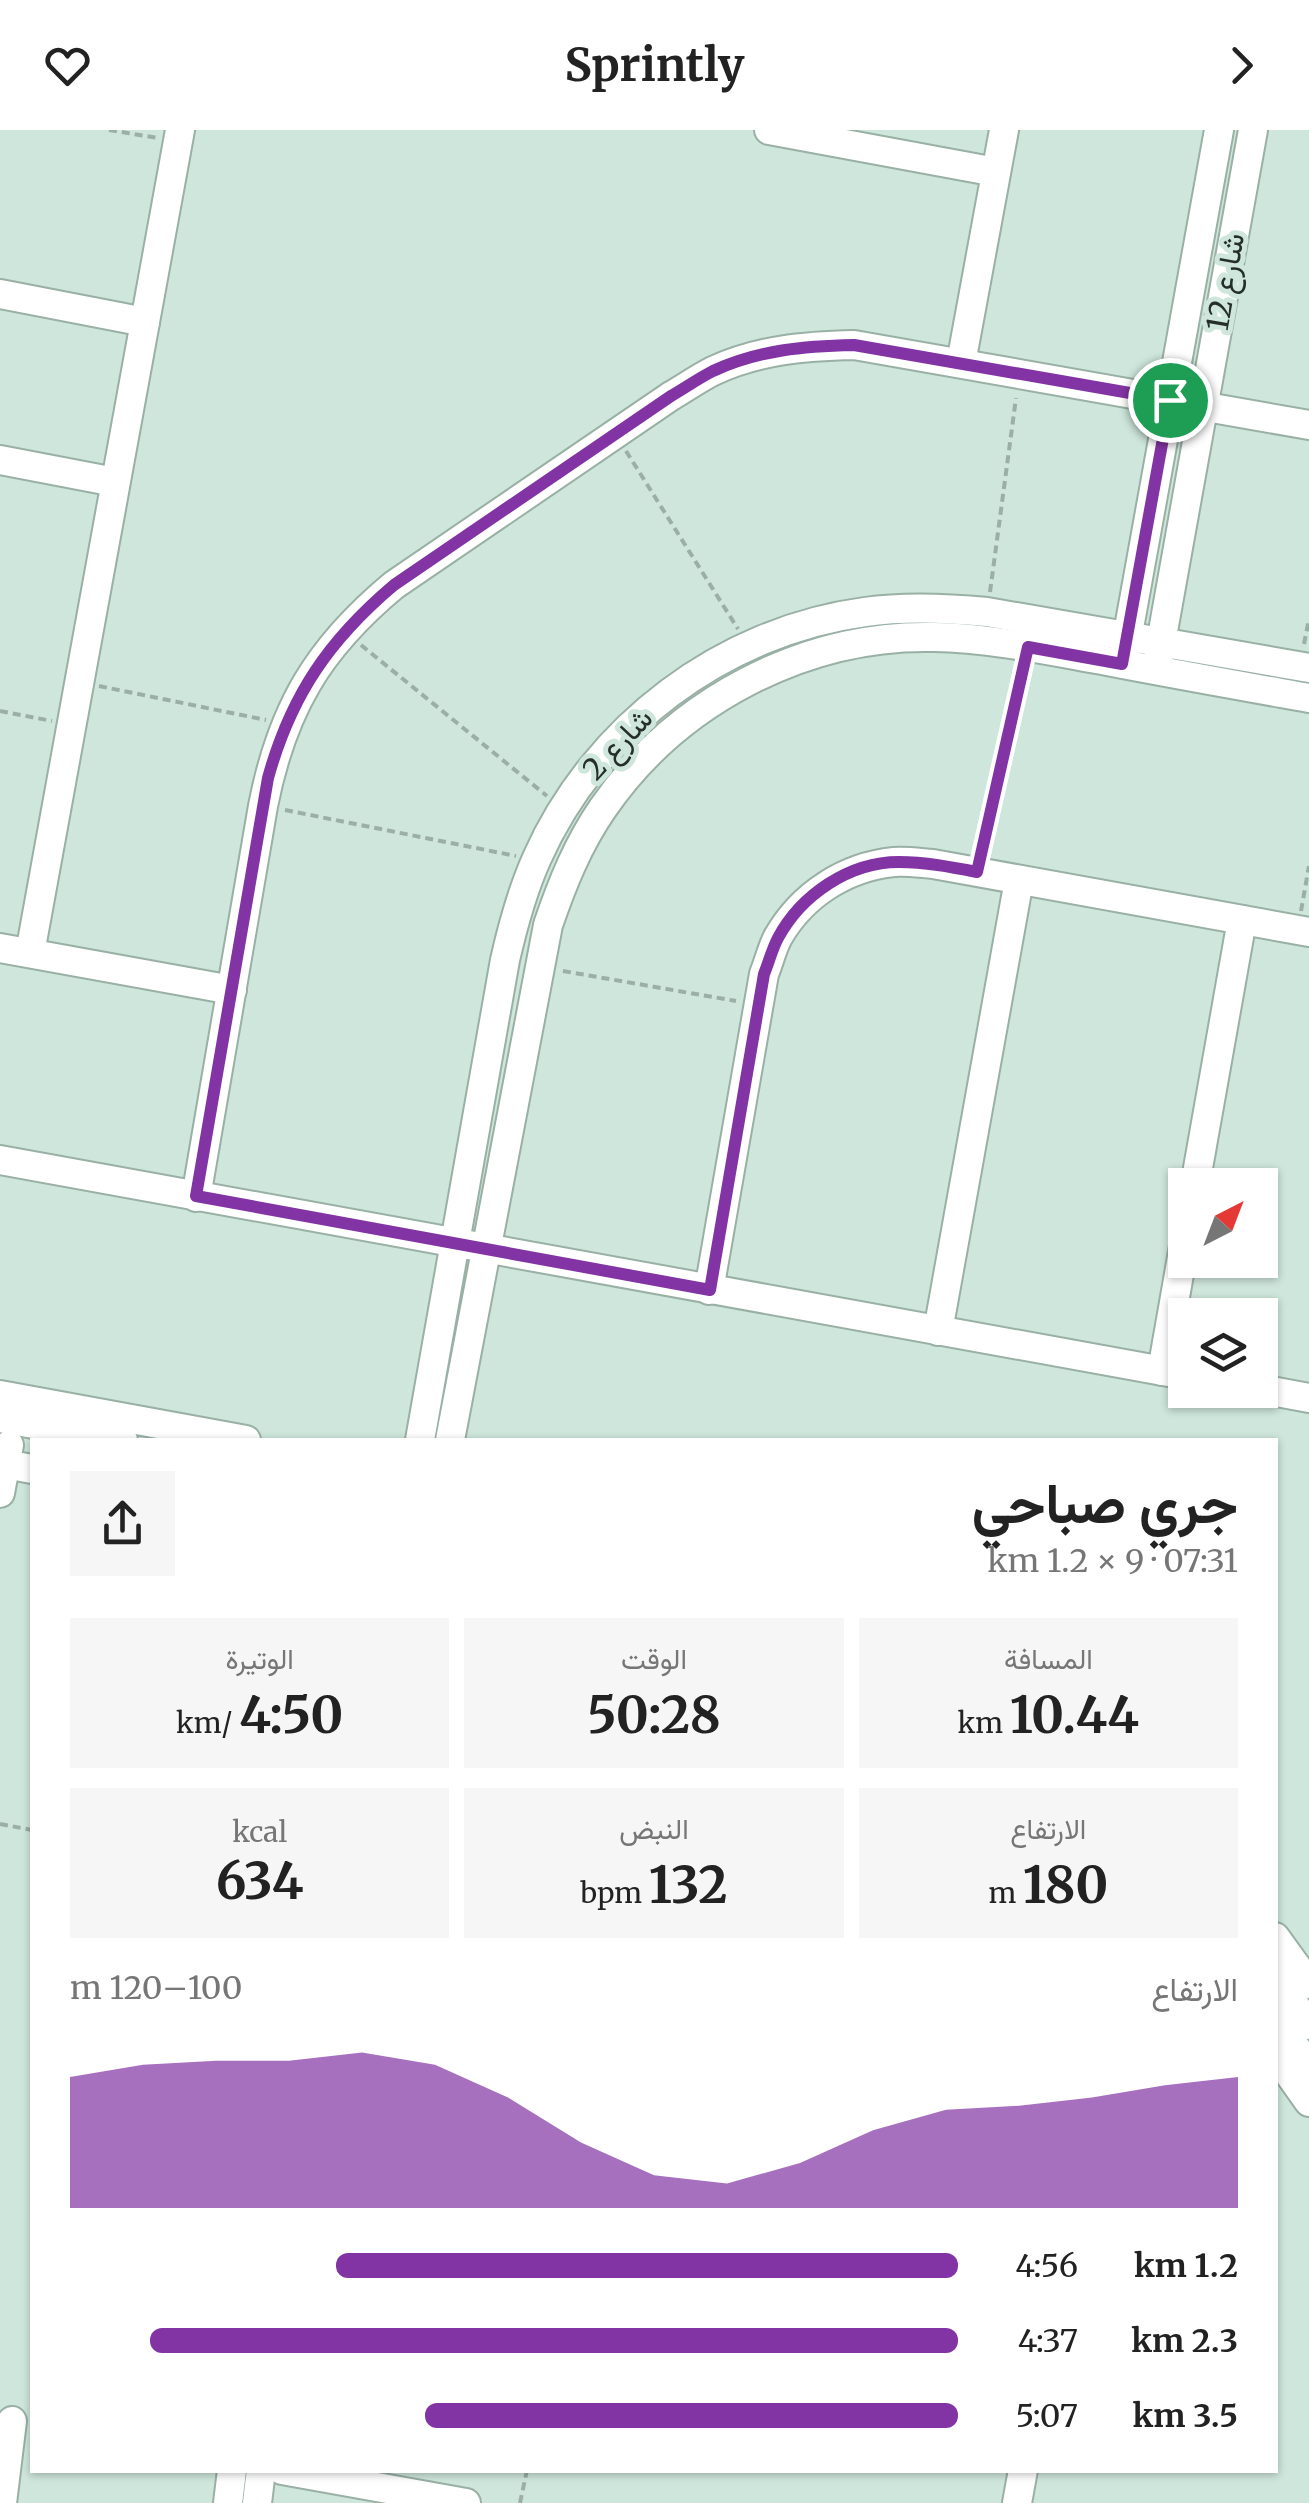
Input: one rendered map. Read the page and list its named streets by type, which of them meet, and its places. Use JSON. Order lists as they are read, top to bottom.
{
  "streets": {
    "street": ["شارع 12", "شارع 2"]
  },
  "crossings": [
    ["شارع 12", "شارع 2"]
  ],
  "north": "top right",
  "page": {
    "header": "Sprintly",
    "heading": ["جري صباحي", "07:31 · 9 × 1.2 km"],
    "stats": [
      ["المسافة", "10.44 km"],
      ["الوقت", "50:28"],
      ["الوتيرة", "4:50 /km"],
      ["الارتفاع", "180 m"],
      ["النبض", "132 bpm"],
      ["kcal", "634"]
    ],
    "chart": ["الارتفاع", "100–120 m"],
    "list": [
      {
        "name": "1.2 km",
        "note": "4:56"
      },
      {
        "name": "2.3 km",
        "note": "4:37"
      },
      {
        "name": "3.5 km",
        "note": "5:07"
      }
    ]
  }
}
